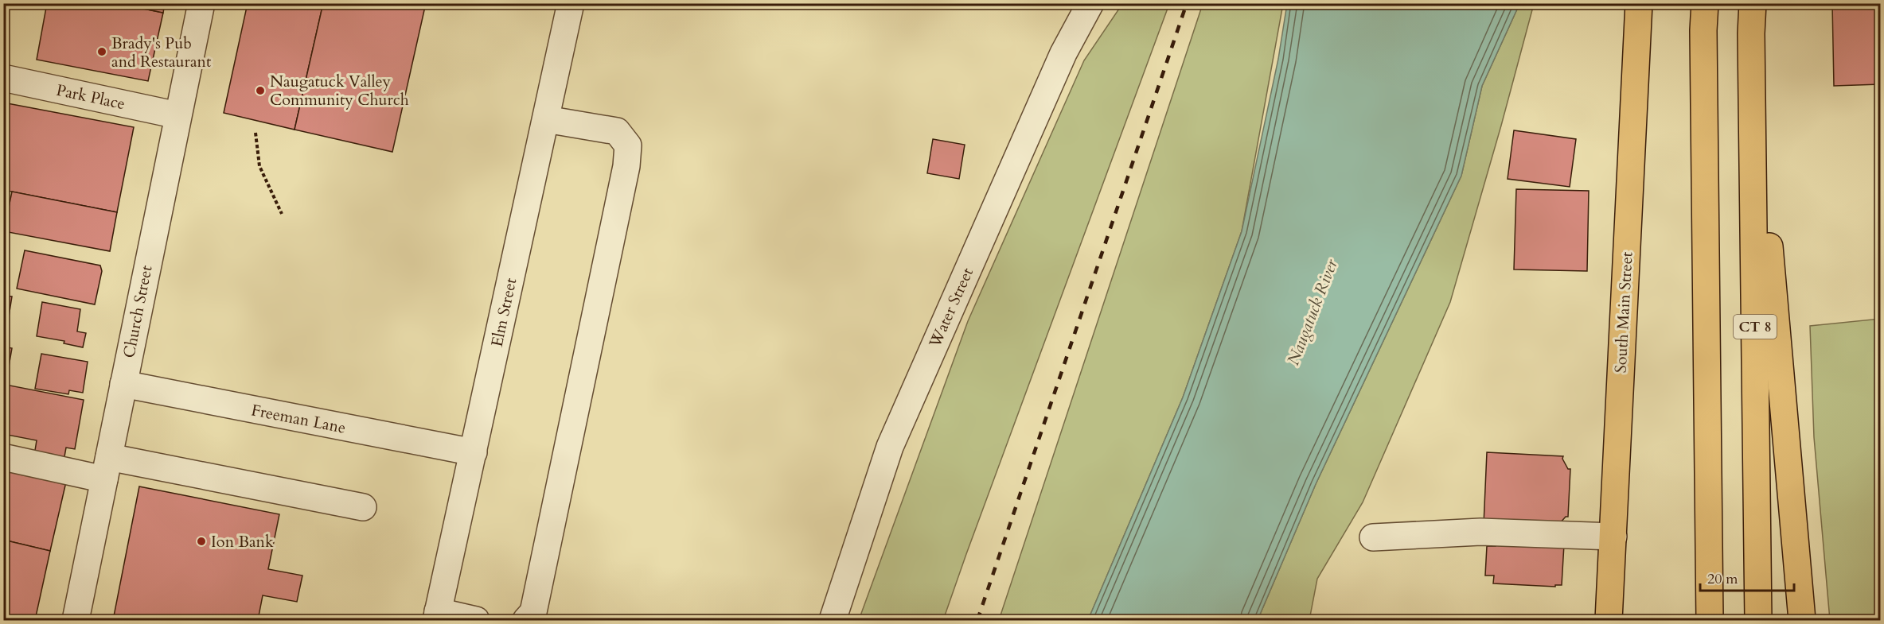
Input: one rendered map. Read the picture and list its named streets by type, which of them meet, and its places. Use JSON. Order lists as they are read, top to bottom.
{
  "streets": {
    "main road": ["South Main Street", "CT 8"],
    "street": [
      "Park Place",
      "Water Street",
      "Church Street",
      "Elm Street",
      "Freeman Lane"
    ]
  },
  "crossings": [
    ["Park Place", "Church Street"],
    ["Church Street", "Freeman Lane"],
    ["Elm Street", "Freeman Lane"]
  ],
  "water": ["Naugatuck River"],
  "places": ["Brady's Pub and Restaurant", "Naugatuck Valley Community Church", "Ion Bank"],
  "scale_bar": "20 m"
}
